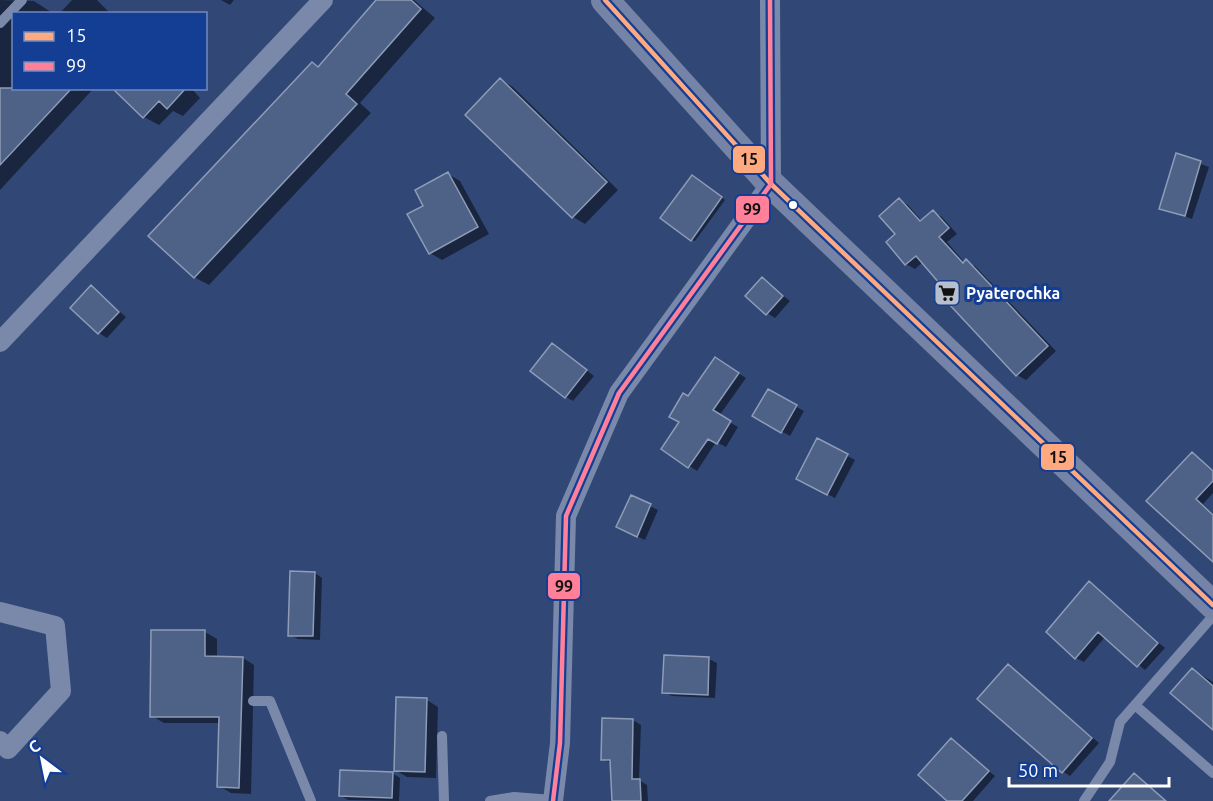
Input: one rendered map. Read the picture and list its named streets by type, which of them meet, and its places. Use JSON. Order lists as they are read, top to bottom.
{
  "places": {
    "supermarket": ["Pyaterochka"]
  },
  "lines": ["transit line 15", "transit line 99"],
  "legend": ["15", "99"],
  "scale_bar": "50 m",
  "north": "top left"
}
